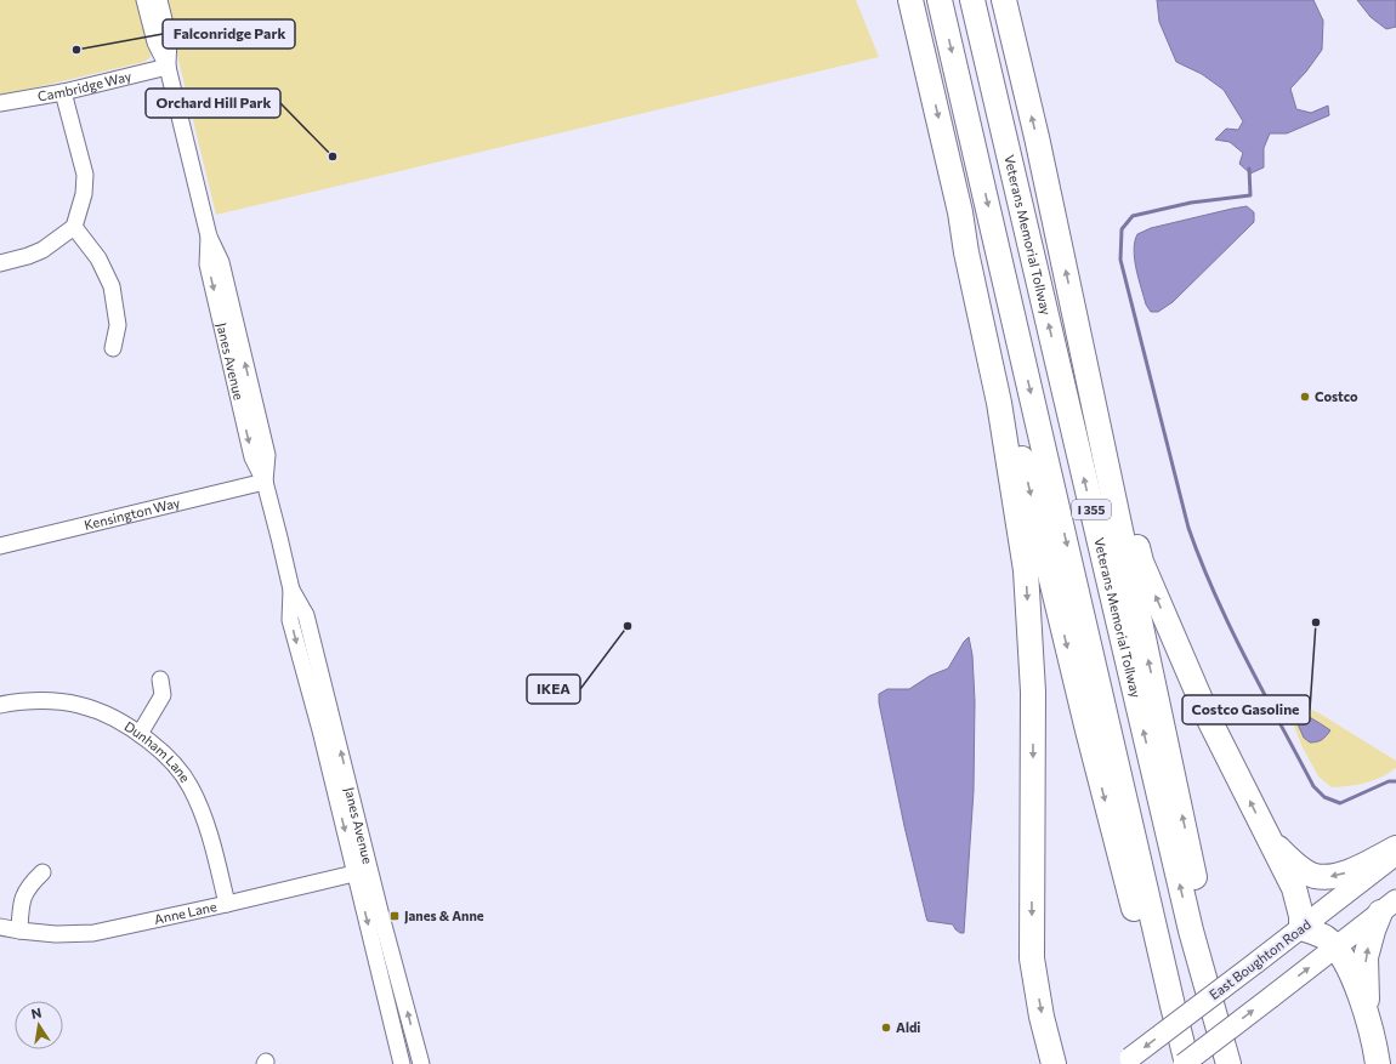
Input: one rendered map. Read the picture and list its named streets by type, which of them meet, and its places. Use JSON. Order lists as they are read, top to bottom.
{
  "streets": {
    "highway": ["Veterans Memorial Tollway", "I 355"],
    "main road": ["East Boughton Road"],
    "street": [
      "Cambridge Way",
      "Janes Avenue",
      "Kensington Way",
      "Dunham Lane",
      "Anne Lane"
    ]
  },
  "crossings": [
    ["Cambridge Way", "Janes Avenue"],
    ["Janes Avenue", "Kensington Way"],
    ["Janes Avenue", "Anne Lane"],
    ["Dunham Lane", "Anne Lane"]
  ],
  "places": {
    "other": [
      "Falconridge Park",
      "Orchard Hill Park",
      "Costco",
      "Costco Gasoline",
      "IKEA",
      "Aldi"
    ],
    "transit": ["Janes & Anne"]
  },
  "north": "top"
}
